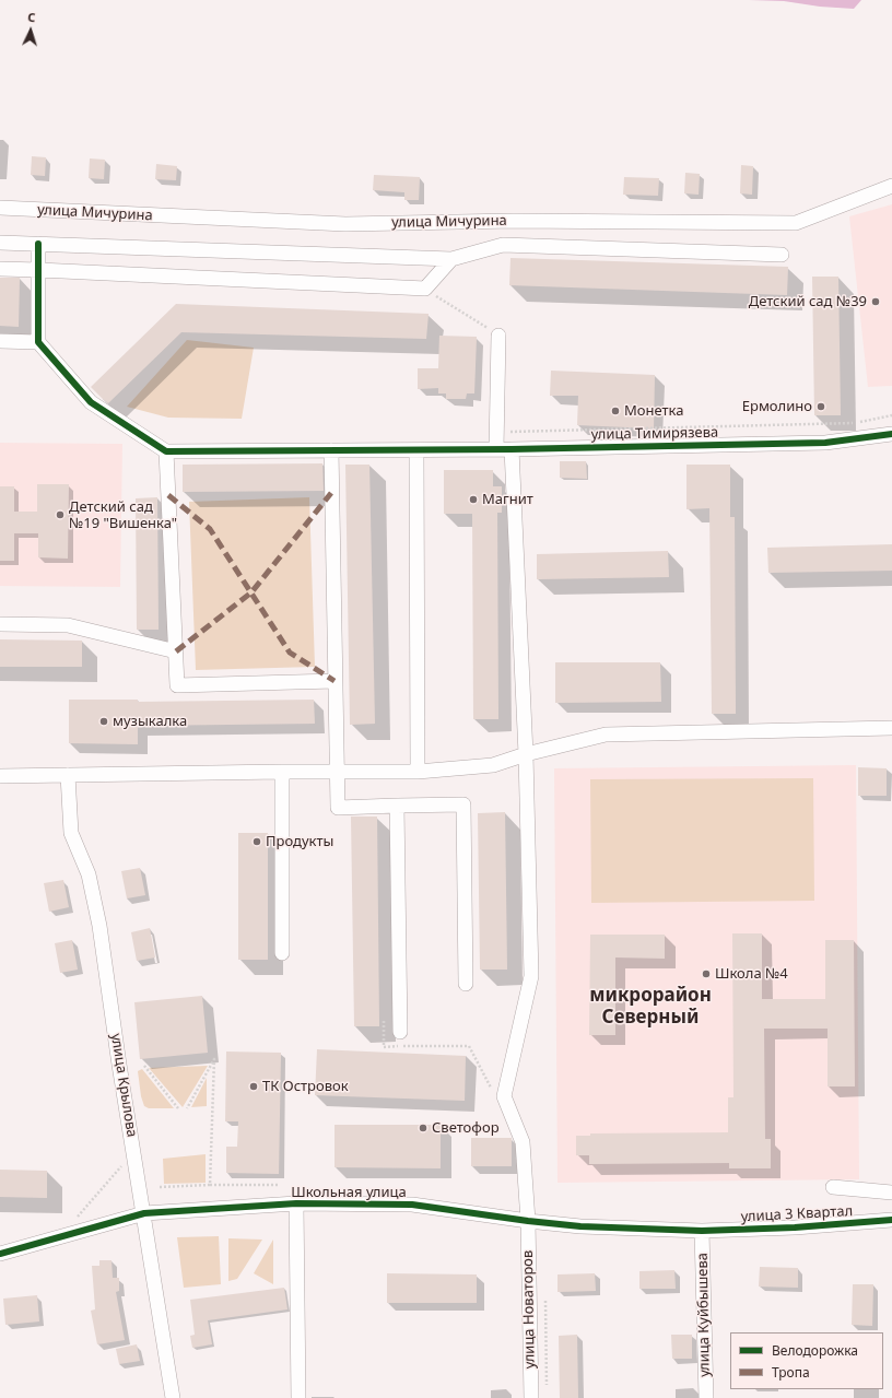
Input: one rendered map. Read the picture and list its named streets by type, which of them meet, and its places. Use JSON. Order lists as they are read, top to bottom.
{
  "streets": {
    "street": [
      "улица Мичурина",
      "улица Тимирязева",
      "улица Крылова",
      "Школьная улица",
      "улица 3 Квартал",
      "улица Новаторов",
      "улица Куйбышева"
    ]
  },
  "crossings": [
    ["улица Тимирязева", "улица Новаторов"],
    ["улица Крылова", "Школьная улица"],
    ["Школьная улица", "улица 3 Квартал"],
    ["Школьная улица", "улица Новаторов"],
    ["Школьная улица", "улица Куйбышева"],
    ["улица 3 Квартал", "улица Куйбышева"]
  ],
  "districts": ["микрорайон Северный"],
  "places": [
    "Детский сад №39",
    "Ермолино",
    "Монетка",
    "Магнит",
    "Детский сад №19 \"Вишенка\"",
    "музыкалка",
    "Продукты",
    "Школа №4",
    "ТК Островок",
    "Светофор"
  ],
  "legend": ["Велодорожка", "Тропа"],
  "north": "top"
}
